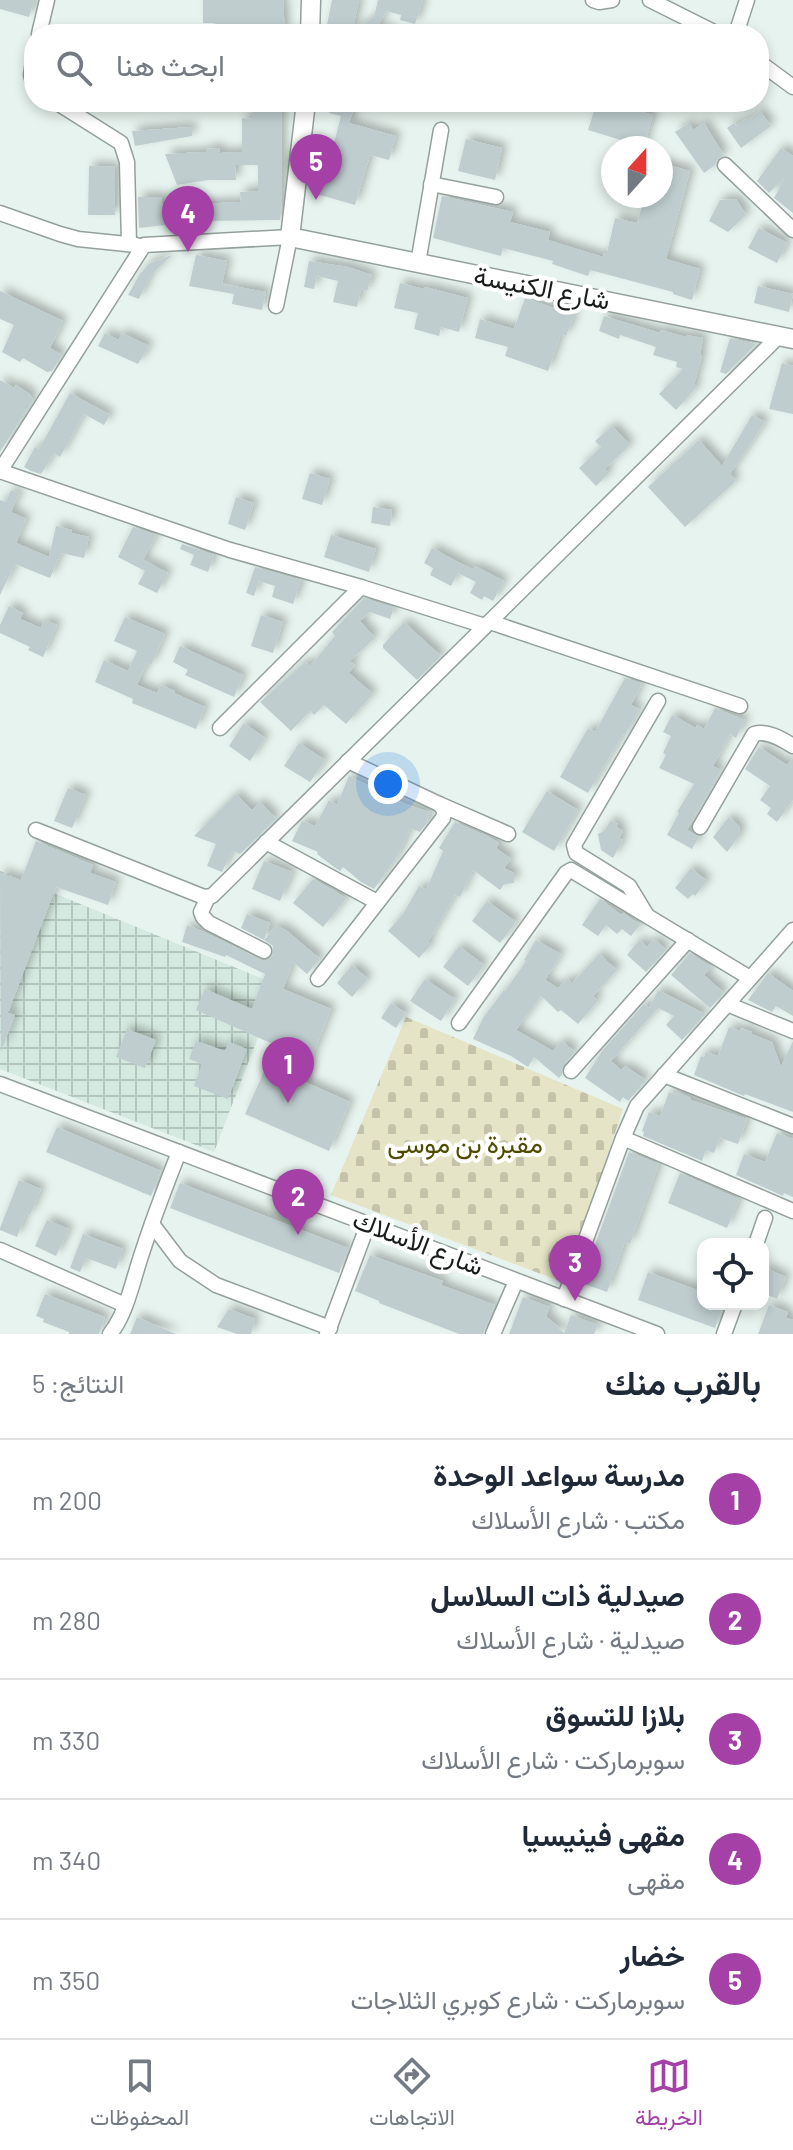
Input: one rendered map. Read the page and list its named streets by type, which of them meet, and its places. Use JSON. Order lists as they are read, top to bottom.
{
  "streets": {
    "main road": ["شارع الكنيسة"],
    "street": ["شارع الأسلاك"]
  },
  "parks": ["مقبرة بن موسى"],
  "north": "top",
  "page": {
    "search": "ابحث هنا",
    "pins": [
      "5",
      "4",
      "1",
      "2",
      "3"
    ],
    "heading": ["بالقرب منك", "النتائج: 5"],
    "list": [
      {
        "mark": "1",
        "name": "مدرسة سواعد الوحدة",
        "note": "مكتب · شارع الأسلاك",
        "value": "200 m"
      },
      {
        "mark": "2",
        "name": "صيدلية ذات السلاسل",
        "note": "صيدلية · شارع الأسلاك",
        "value": "280 m"
      },
      {
        "mark": "3",
        "name": "بلازا للتسوق",
        "note": "سوبرماركت · شارع الأسلاك",
        "value": "330 m"
      },
      {
        "mark": "4",
        "name": "مقهى فينيسيا",
        "note": "مقهى",
        "value": "340 m"
      },
      {
        "mark": "5",
        "name": "خضار",
        "note": "سوبرماركت · شارع كوبري الثلاجات",
        "value": "350 m"
      }
    ],
    "nav": ["الخريطة", "الاتجاهات", "المحفوظات"]
  }
}
